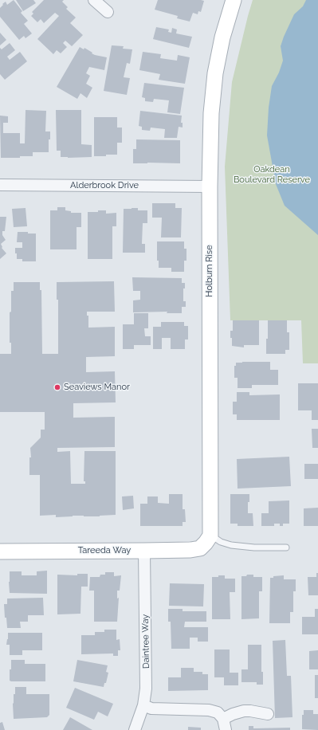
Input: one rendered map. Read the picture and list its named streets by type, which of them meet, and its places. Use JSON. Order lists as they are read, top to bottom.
{
  "streets": {
    "street": [
      "Alderbrook Drive",
      "Holburn Rise",
      "Tareeda Way",
      "Daintree Way"
    ]
  },
  "crossings": [
    ["Alderbrook Drive", "Holburn Rise"],
    ["Holburn Rise", "Tareeda Way"],
    ["Tareeda Way", "Daintree Way"]
  ],
  "parks": ["Oakdean Boulevard Reserve"],
  "places": ["Seaviews Manor"]
}
